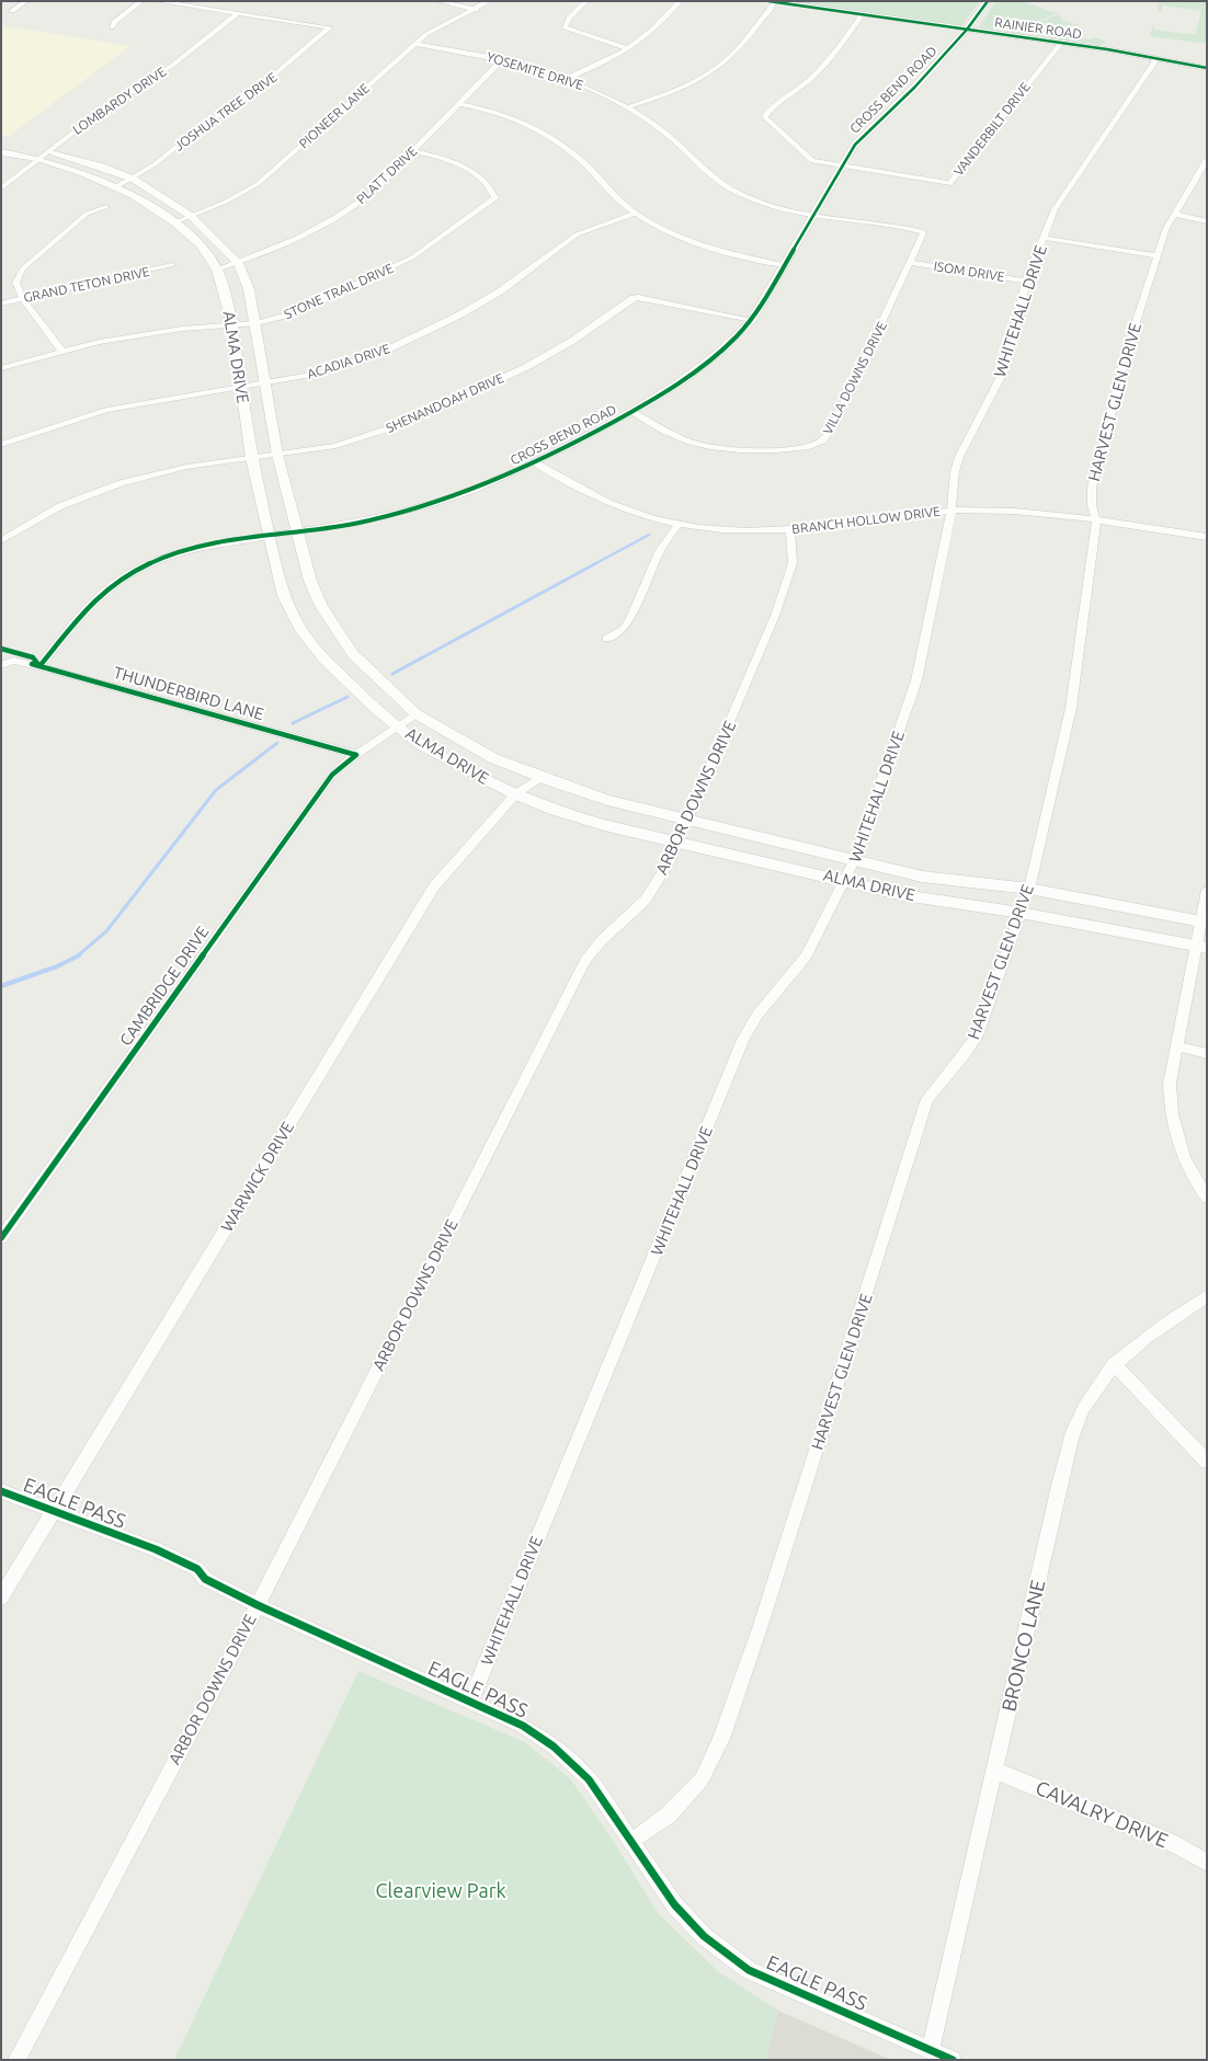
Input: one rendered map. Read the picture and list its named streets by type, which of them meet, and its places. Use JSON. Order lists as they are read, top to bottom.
{
  "streets": {
    "main road": ["ALMA DRIVE"],
    "street": [
      "RAINIER ROAD",
      "YOSEMITE DRIVE",
      "CROSS BEND ROAD",
      "LOMBARDY DRIVE",
      "JOSHUA TREE DRIVE",
      "PIONEER LANE",
      "VANDERBILT DRIVE",
      "PLATT DRIVE",
      "ISOM DRIVE",
      "GRAND TETON DRIVE",
      "STONE TRAIL DRIVE",
      "WHITEHALL DRIVE",
      "ACADIA DRIVE",
      "VILLA DOWNS DRIVE",
      "HARVEST GLEN DRIVE",
      "SHENANDOAH DRIVE",
      "BRANCH HOLLOW DRIVE",
      "THUNDERBIRD LANE",
      "ARBOR DOWNS DRIVE",
      "CAMBRIDGE DRIVE",
      "WARWICK DRIVE",
      "EAGLE PASS",
      "BRONCO LANE",
      "CAVALRY DRIVE"
    ]
  },
  "crossings": [
    ["RAINIER ROAD", "CROSS BEND ROAD"],
    ["RAINIER ROAD", "VANDERBILT DRIVE"],
    ["RAINIER ROAD", "WHITEHALL DRIVE"],
    ["YOSEMITE DRIVE", "CROSS BEND ROAD"],
    ["YOSEMITE DRIVE", "PIONEER LANE"],
    ["YOSEMITE DRIVE", "PLATT DRIVE"],
    ["YOSEMITE DRIVE", "VILLA DOWNS DRIVE"],
    ["CROSS BEND ROAD", "VANDERBILT DRIVE"],
    ["CROSS BEND ROAD", "ALMA DRIVE"],
    ["CROSS BEND ROAD", "VILLA DOWNS DRIVE"],
    ["CROSS BEND ROAD", "SHENANDOAH DRIVE"],
    ["CROSS BEND ROAD", "BRANCH HOLLOW DRIVE"],
    ["CROSS BEND ROAD", "THUNDERBIRD LANE"],
    ["LOMBARDY DRIVE", "JOSHUA TREE DRIVE"],
    ["LOMBARDY DRIVE", "ALMA DRIVE"],
    ["JOSHUA TREE DRIVE", "ALMA DRIVE"],
    ["PIONEER LANE", "ALMA DRIVE"],
    ["PLATT DRIVE", "STONE TRAIL DRIVE"],
    ["PLATT DRIVE", "ALMA DRIVE"],
    ["ISOM DRIVE", "WHITEHALL DRIVE"],
    ["ISOM DRIVE", "VILLA DOWNS DRIVE"],
    ["STONE TRAIL DRIVE", "ALMA DRIVE"],
    ["WHITEHALL DRIVE", "ALMA DRIVE"],
    ["WHITEHALL DRIVE", "BRANCH HOLLOW DRIVE"],
    ["WHITEHALL DRIVE", "EAGLE PASS"],
    ["ALMA DRIVE", "ACADIA DRIVE"],
    ["ALMA DRIVE", "HARVEST GLEN DRIVE"],
    ["ALMA DRIVE", "SHENANDOAH DRIVE"],
    ["ALMA DRIVE", "ARBOR DOWNS DRIVE"],
    ["ALMA DRIVE", "CAMBRIDGE DRIVE"],
    ["ALMA DRIVE", "WARWICK DRIVE"],
    ["HARVEST GLEN DRIVE", "BRANCH HOLLOW DRIVE"],
    ["HARVEST GLEN DRIVE", "EAGLE PASS"],
    ["BRANCH HOLLOW DRIVE", "ARBOR DOWNS DRIVE"],
    ["THUNDERBIRD LANE", "CAMBRIDGE DRIVE"],
    ["ARBOR DOWNS DRIVE", "EAGLE PASS"],
    ["WARWICK DRIVE", "EAGLE PASS"],
    ["EAGLE PASS", "BRONCO LANE"],
    ["BRONCO LANE", "CAVALRY DRIVE"]
  ],
  "parks": ["Clearview Park"]
}
